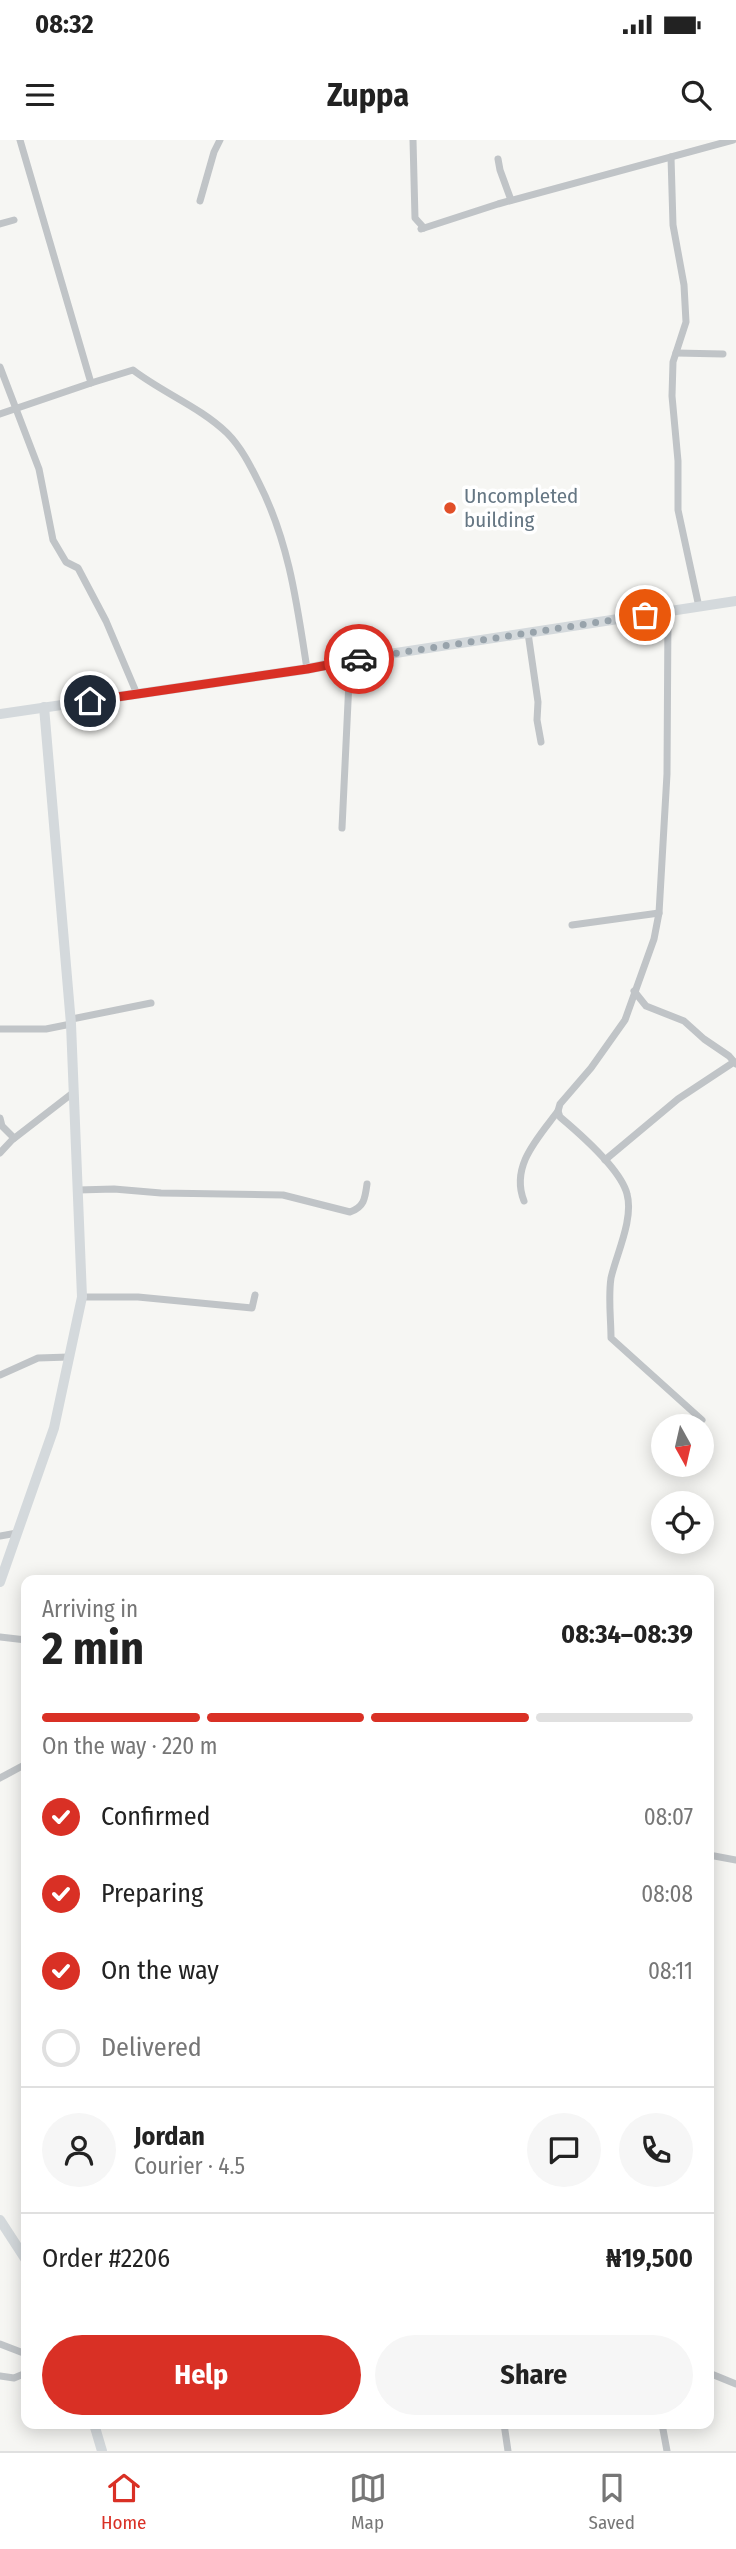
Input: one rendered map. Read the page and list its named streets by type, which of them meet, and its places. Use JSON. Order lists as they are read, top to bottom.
{
  "places": ["Uncompleted building"],
  "north": "bottom",
  "page": {
    "status": "08:32",
    "header": "Zuppa",
    "heading": ["2 min", "Arriving in", "08:34–08:39"],
    "panel": [
      "Jordan",
      "Courier · 4.5",
      "Order #2206",
      "₦19,500"
    ],
    "bar": "On the way · 220 m",
    "list": [
      ["Confirmed", "08:07"],
      ["Preparing", "08:08"],
      ["On the way", "08:11"],
      "Delivered"
    ],
    "buttons": ["Help", "Share"],
    "tabs": ["Home", "Map", "Saved"]
  }
}
